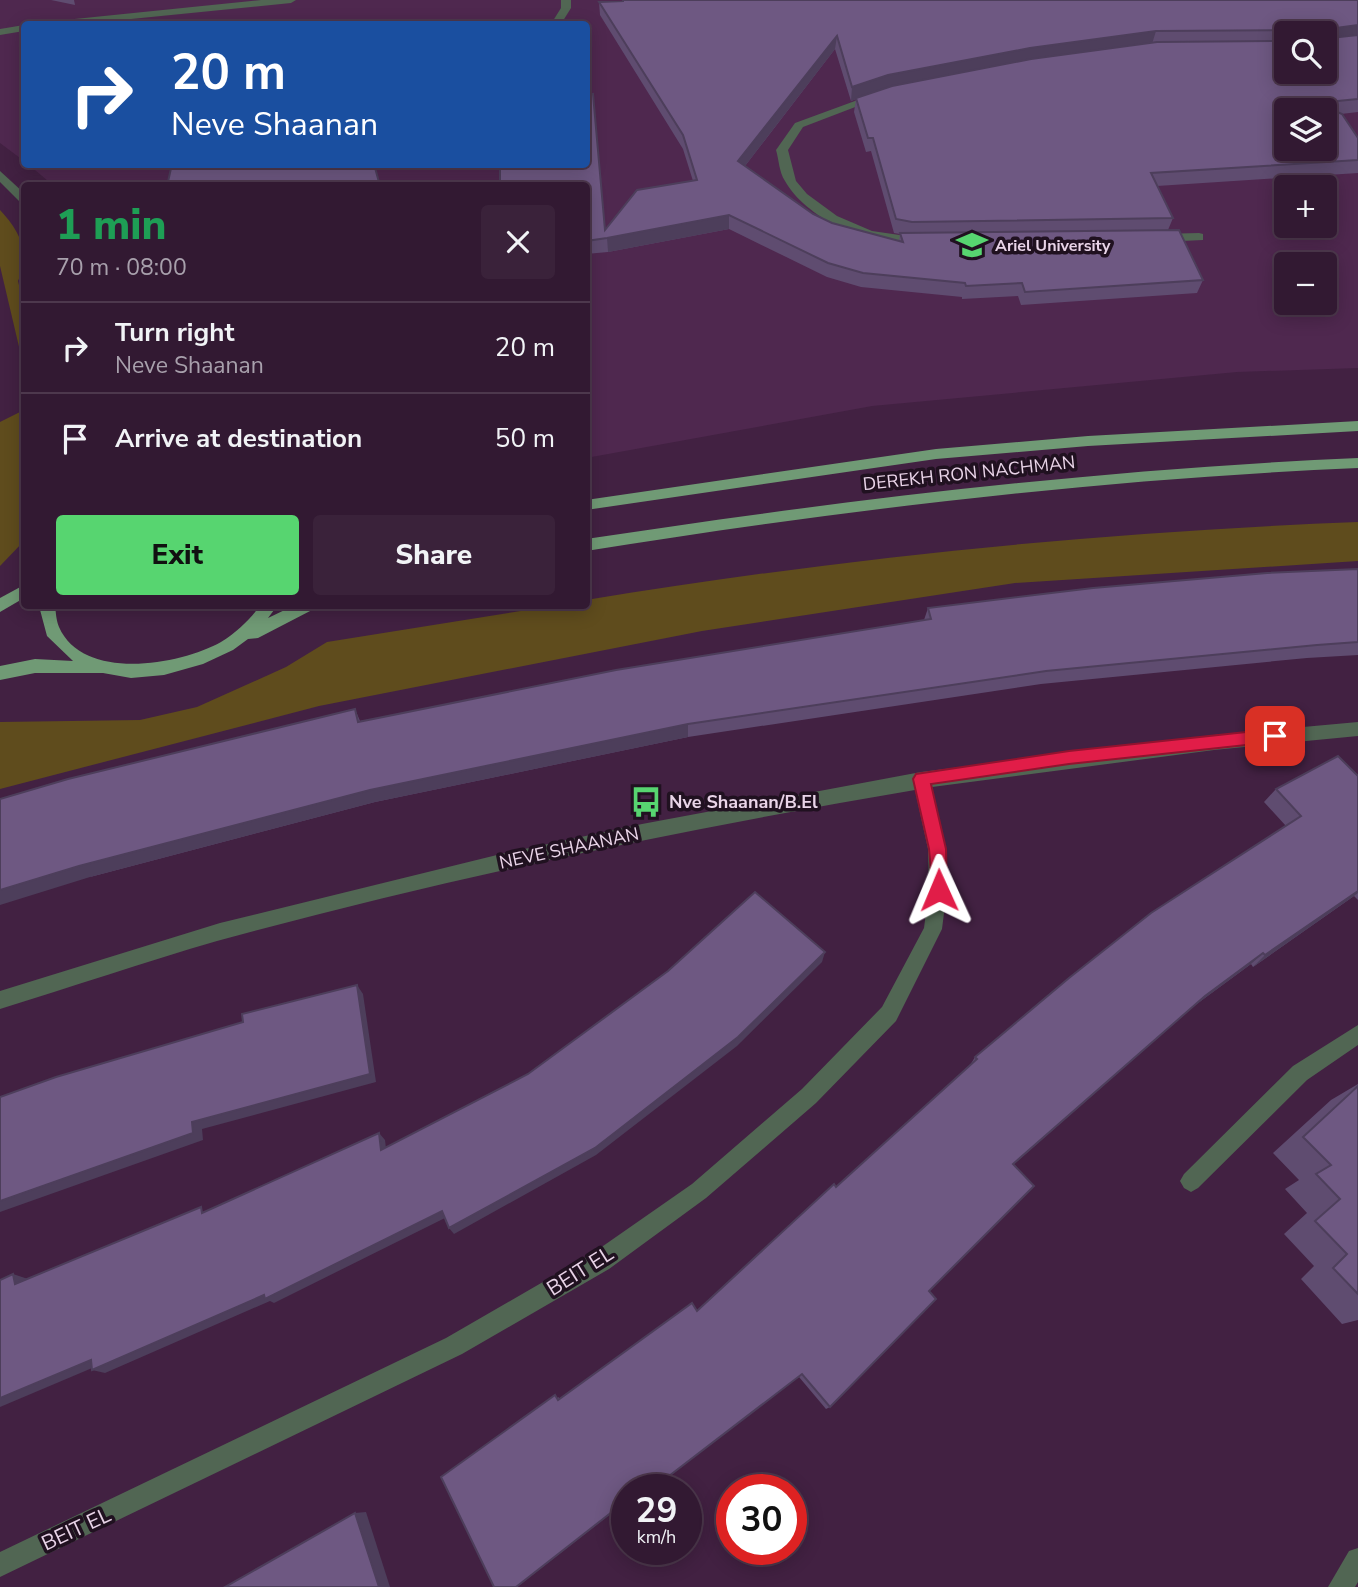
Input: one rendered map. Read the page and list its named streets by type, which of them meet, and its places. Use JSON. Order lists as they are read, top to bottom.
{
  "streets": {
    "main road": ["DEREKH RON NACHMAN"],
    "street": ["NEVE SHAANAN", "BEIT EL"]
  },
  "crossings": [
    ["NEVE SHAANAN", "BEIT EL"]
  ],
  "places": {
    "school or university": ["Ariel University"],
    "bus stop": ["Nve Shaanan/B.El"]
  },
  "page": {
    "map_buttons": ["+", "−"],
    "turn": ["20 m", "Neve Shaanan"],
    "heading": ["1 min", "70 m · 08:00"],
    "list": [
      {
        "name": "Turn right",
        "note": "Neve Shaanan",
        "value": "20 m"
      },
      {
        "name": "Arrive at destination",
        "value": "50 m"
      }
    ],
    "buttons": ["Exit", "Share"],
    "speed": "29 km/h",
    "limit": "30"
  }
}
